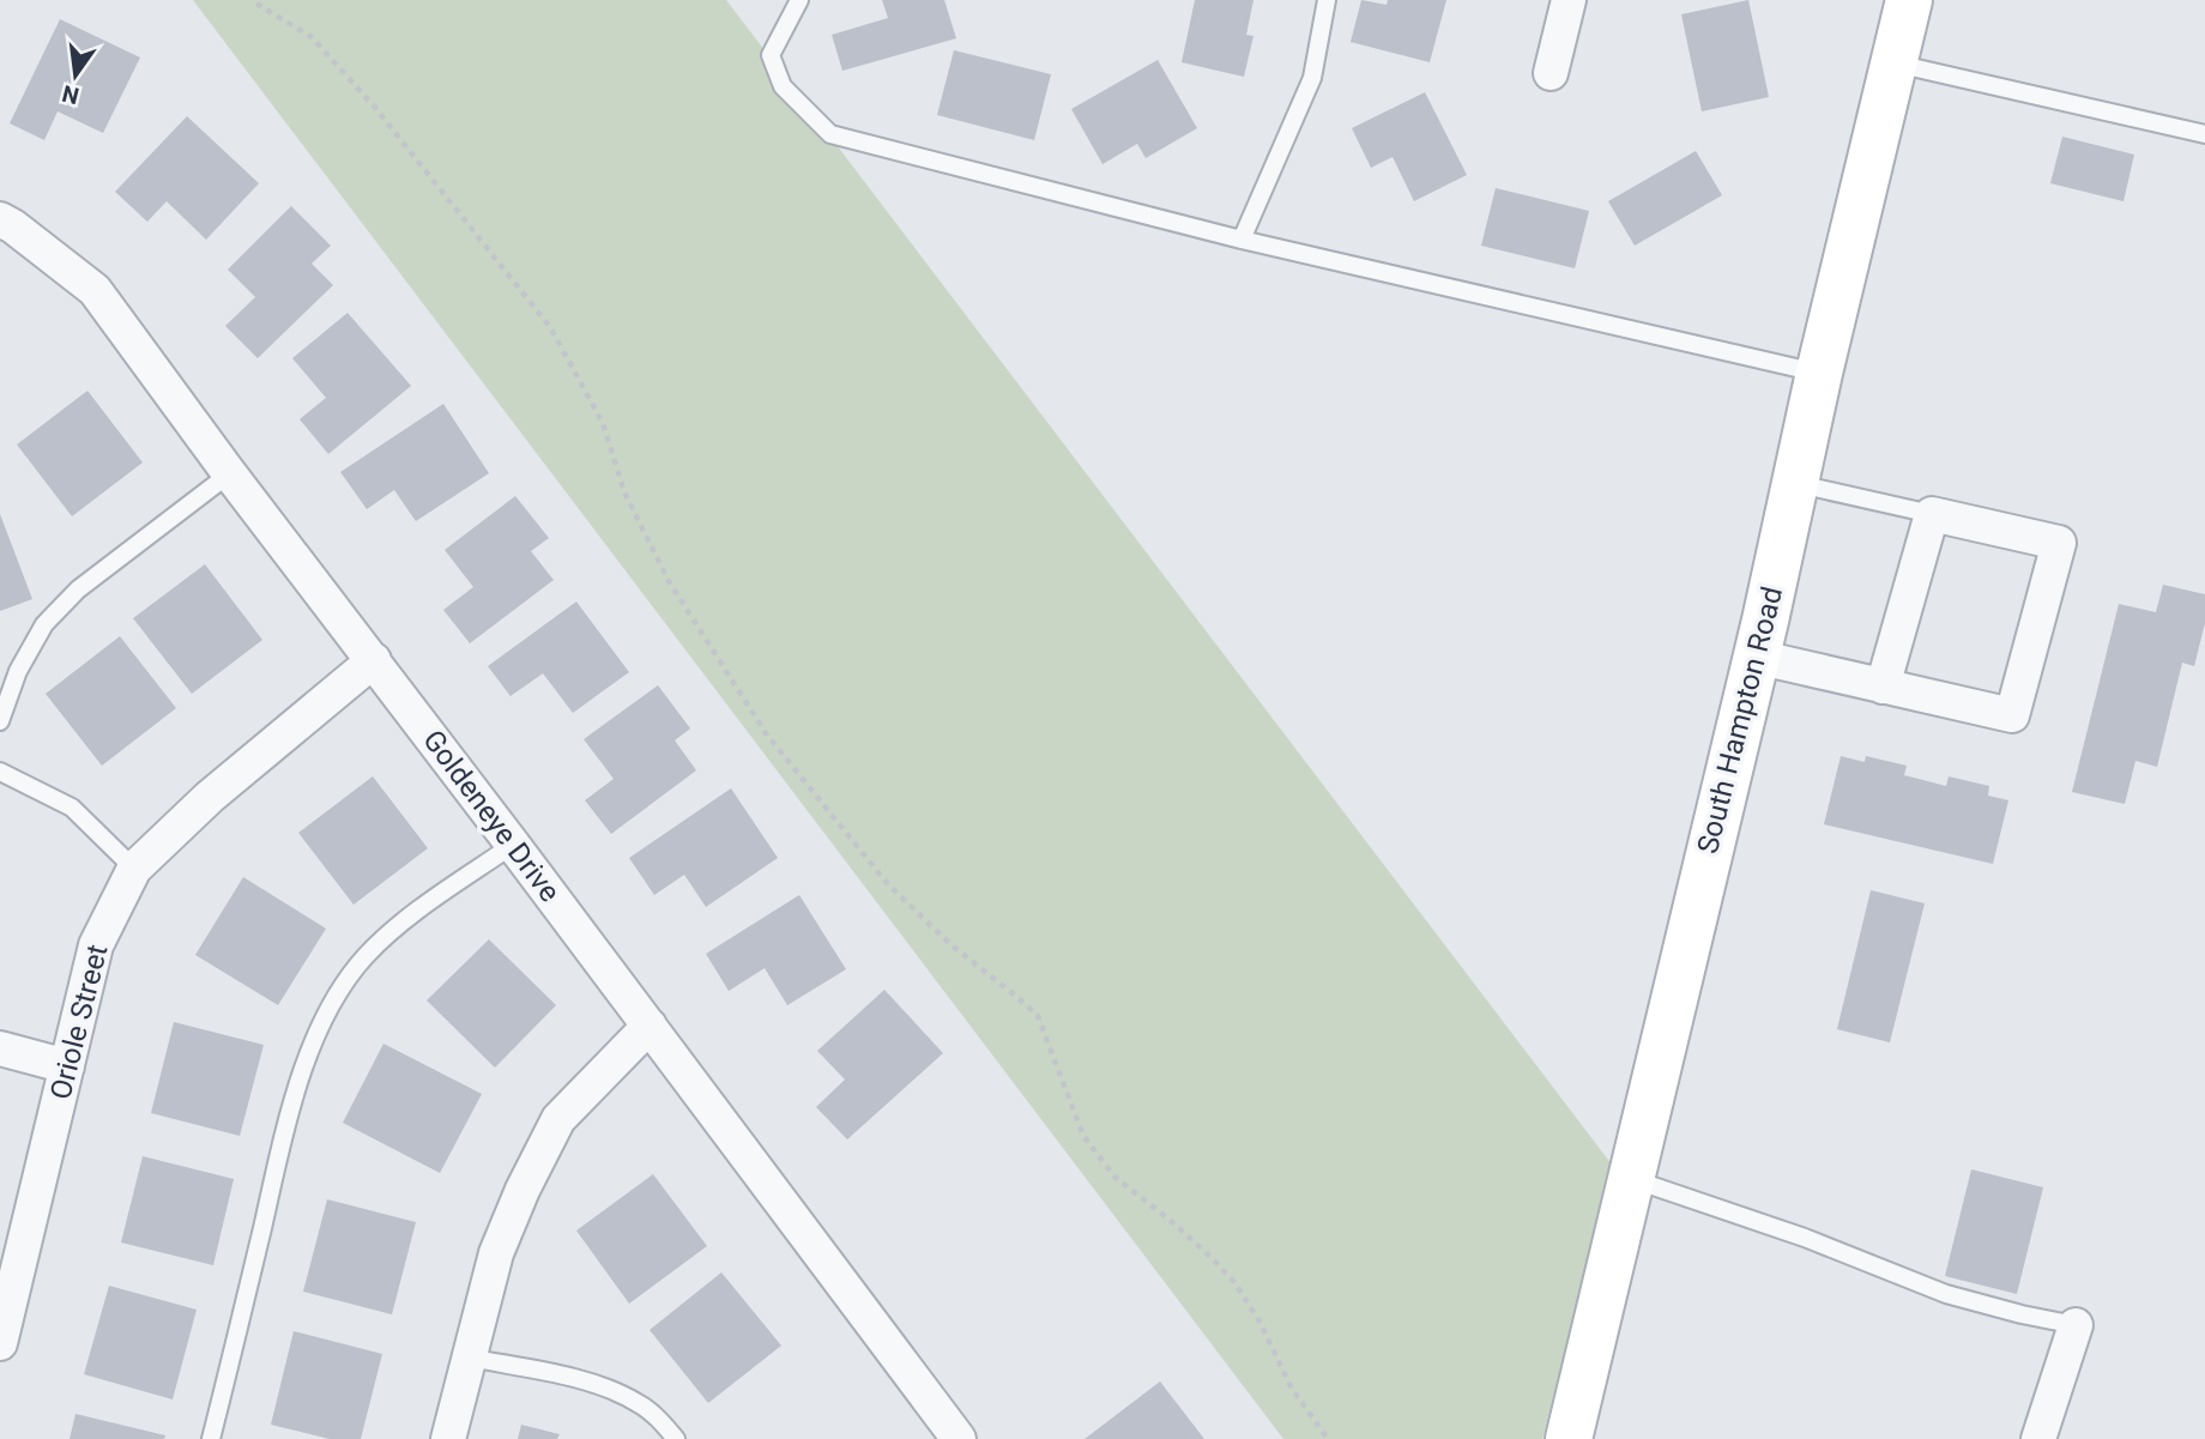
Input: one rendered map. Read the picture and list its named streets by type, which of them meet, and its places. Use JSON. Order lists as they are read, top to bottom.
{
  "streets": {
    "main road": ["South Hampton Road"],
    "street": ["Goldeneye Drive", "Oriole Street"]
  },
  "crossings": [
    ["Goldeneye Drive", "Oriole Street"]
  ],
  "north": "bottom"
}
